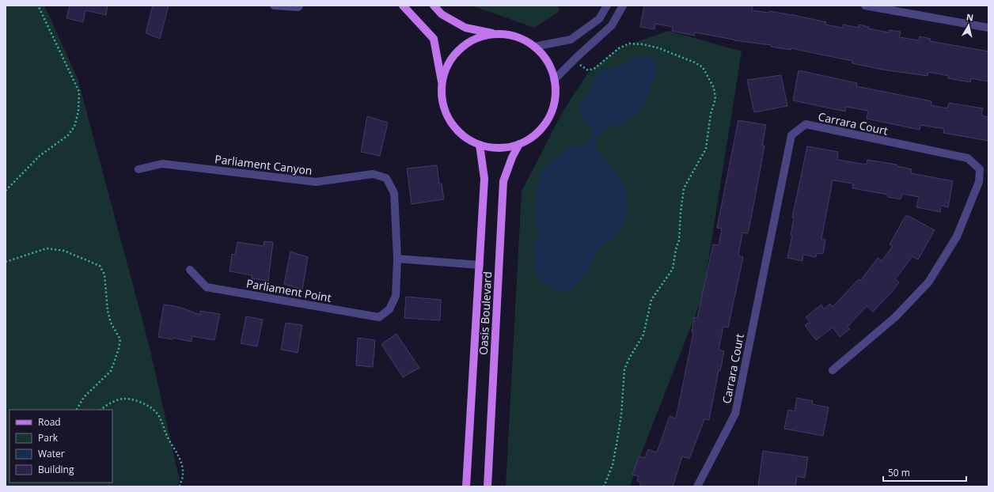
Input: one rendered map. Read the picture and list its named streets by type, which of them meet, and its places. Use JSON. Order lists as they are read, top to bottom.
{
  "streets": {
    "main road": ["Oasis Boulevard"],
    "street": ["Carrara Court", "Parliament Canyon", "Parliament Point"]
  },
  "crossings": [
    ["Parliament Canyon", "Parliament Point"]
  ],
  "legend": [
    "Road",
    "Park",
    "Water",
    "Building"
  ],
  "scale_bar": "50 m",
  "north": "top"
}
